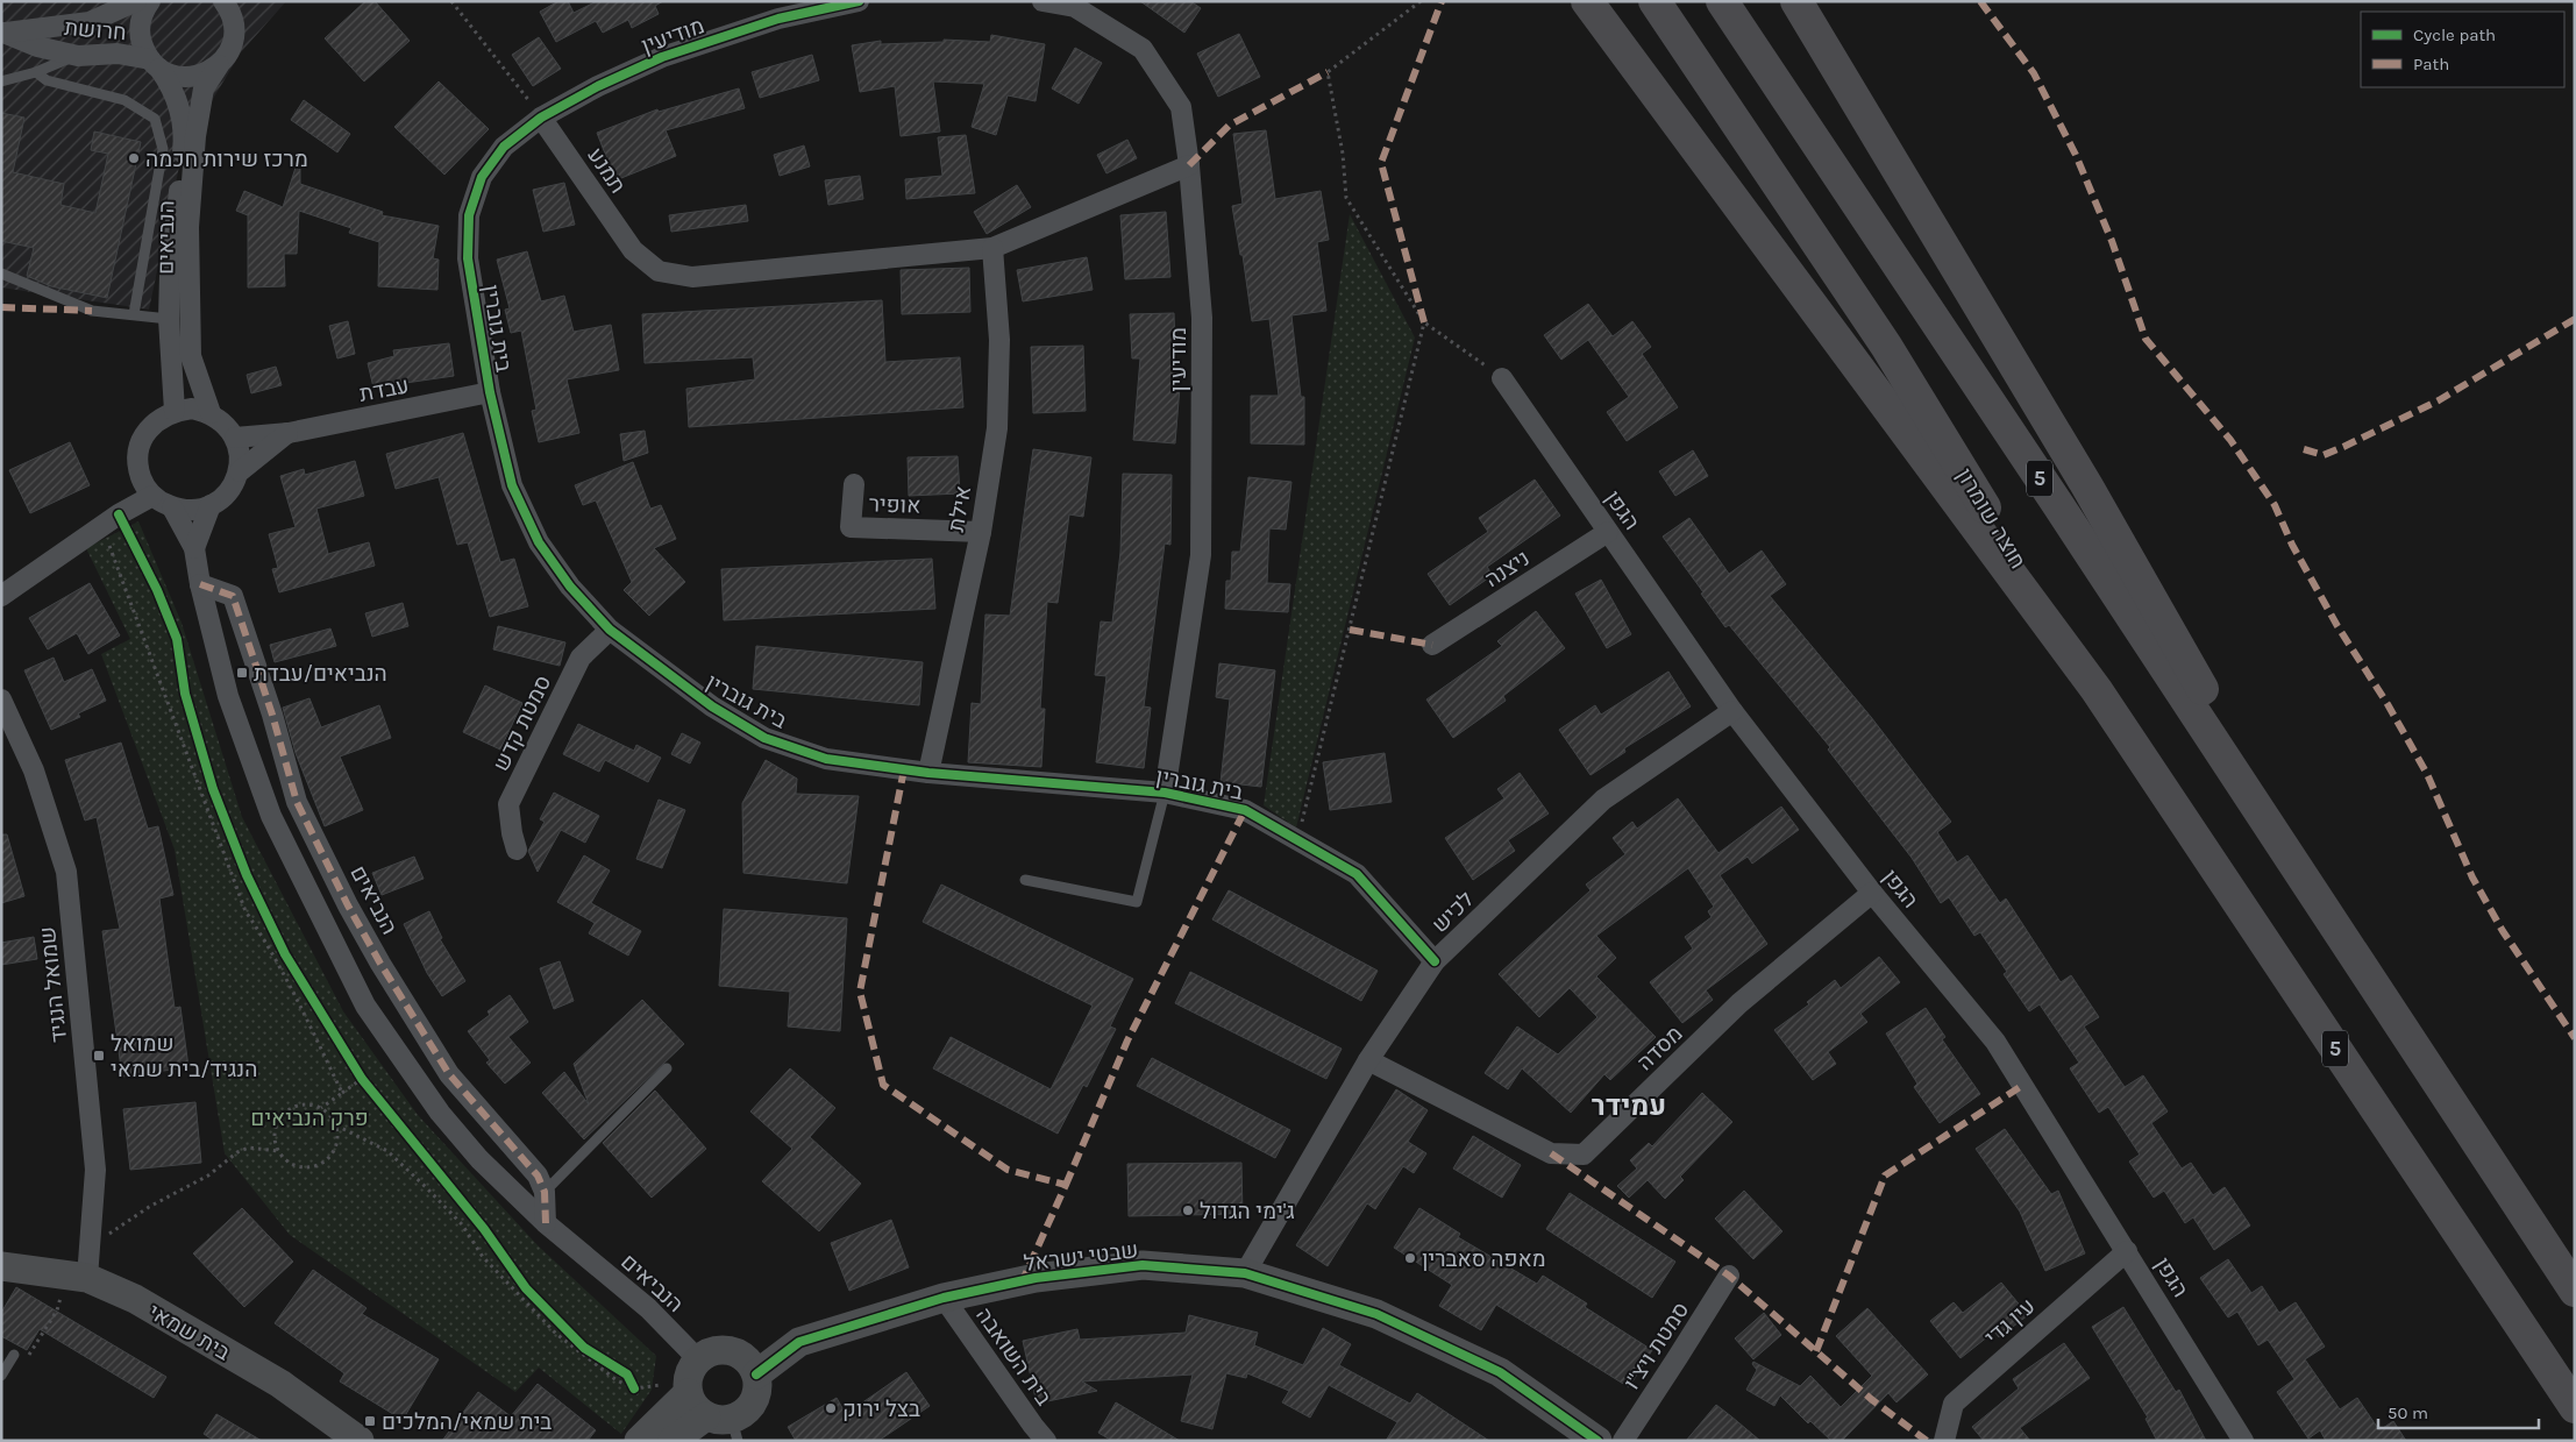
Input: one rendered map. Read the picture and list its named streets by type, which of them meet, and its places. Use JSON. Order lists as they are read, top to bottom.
{
  "streets": {
    "highway": ["5", "חוצה שומרון"],
    "street": [
      "חרושת",
      "מודיעין",
      "תמנע",
      "הנביאים",
      "בית גוברין",
      "עבדת",
      "אופיר",
      "אילת",
      "הגפן",
      "ניצנה",
      "סמטת קדש",
      "לכיש",
      "שמואל הנגיד",
      "מסדה",
      "שבטי ישראל",
      "עין גדי",
      "בית שמאי",
      "סמטת ויצ\"ו",
      "בית השואבה"
    ]
  },
  "crossings": [
    ["חרושת", "הנביאים"],
    ["מודיעין", "תמנע"],
    ["מודיעין", "בית גוברין"],
    ["תמנע", "בית גוברין"],
    ["תמנע", "אילת"],
    ["הנביאים", "עבדת"],
    ["הנביאים", "שבטי ישראל"],
    ["בית גוברין", "עבדת"],
    ["בית גוברין", "אילת"],
    ["בית גוברין", "סמטת קדש"],
    ["בית גוברין", "לכיש"],
    ["5", "חוצה שומרון"],
    ["אופיר", "אילת"],
    ["הגפן", "ניצנה"],
    ["הגפן", "לכיש"],
    ["הגפן", "מסדה"],
    ["הגפן", "עין גדי"],
    ["לכיש", "מסדה"],
    ["לכיש", "שבטי ישראל"],
    ["שמואל הנגיד", "בית שמאי"],
    ["שבטי ישראל", "בית השואבה"]
  ],
  "districts": ["עמידר"],
  "parks": ["פרק הנביאים"],
  "places": {
    "other": [
      "מרכז שירות חכמה",
      "ג'ימי הגדול",
      "מאפה סאברין",
      "בצל ירוק"
    ],
    "transit": ["הנביאים/עבדת", "שמואל הנגיד/בית שמאי", "בית שמאי/המלכים"]
  },
  "legend": ["Cycle path", "Path"],
  "scale_bar": "50 m"
}
